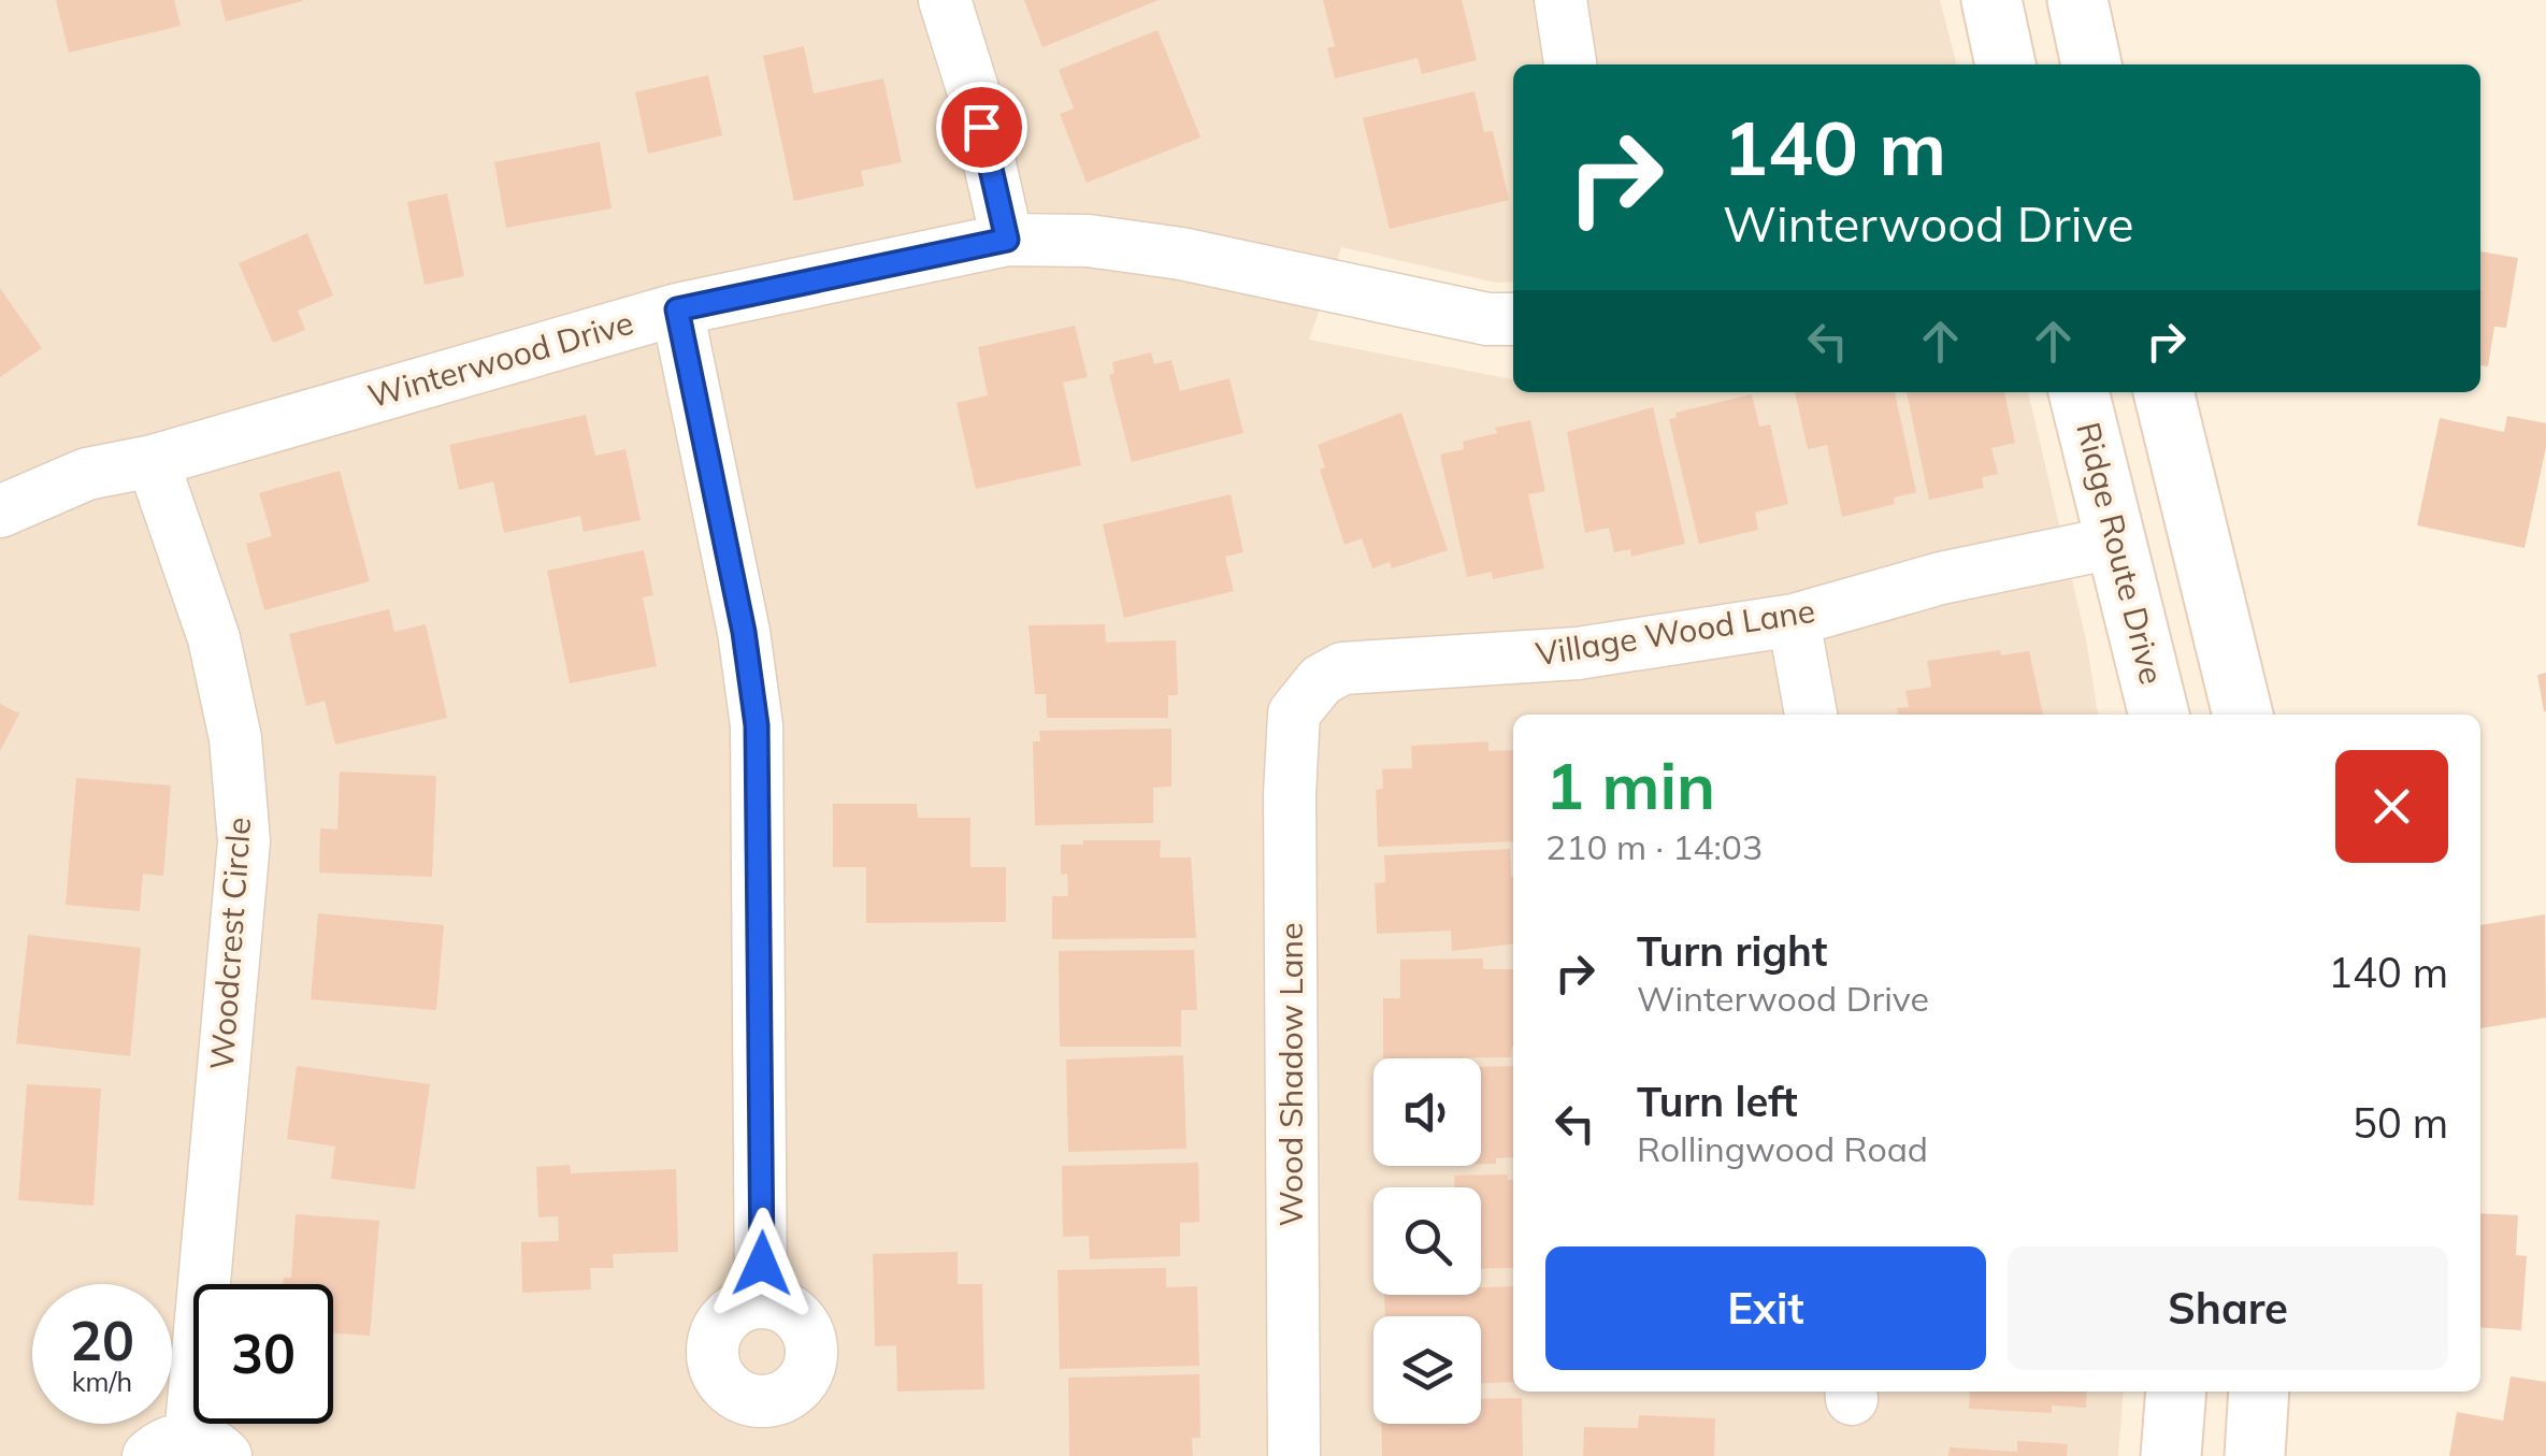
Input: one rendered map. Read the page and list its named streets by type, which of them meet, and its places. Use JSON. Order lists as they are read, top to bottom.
{
  "streets": {
    "main road": ["Ridge Route Drive"],
    "street": [
      "Winterwood Drive",
      "Village Wood Lane",
      "Woodcrest Circle",
      "Wood Shadow Lane"
    ]
  },
  "crossings": [
    ["Winterwood Drive", "Woodcrest Circle"],
    ["Ridge Route Drive", "Village Wood Lane"],
    ["Village Wood Lane", "Wood Shadow Lane"]
  ],
  "page": {
    "turn": ["140 m", "Winterwood Drive"],
    "heading": ["1 min", "210 m · 14:03"],
    "list": [
      {
        "name": "Turn right",
        "note": "Winterwood Drive",
        "value": "140 m"
      },
      {
        "name": "Turn left",
        "note": "Rollingwood Road",
        "value": "50 m"
      }
    ],
    "buttons": ["Exit", "Share"],
    "speed": "20 km/h",
    "limit": "30"
  }
}
